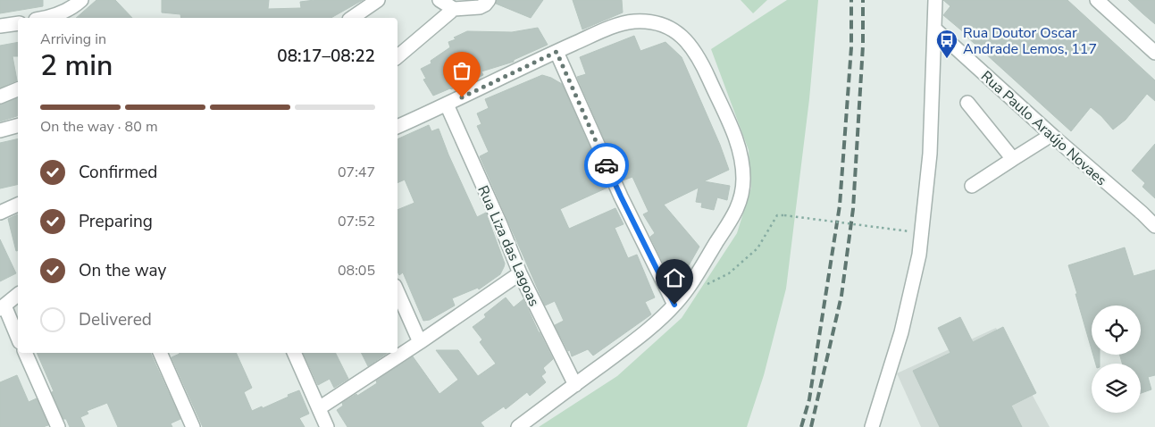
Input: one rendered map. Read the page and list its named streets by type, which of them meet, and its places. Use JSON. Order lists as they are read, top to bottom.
{
  "streets": {
    "street": ["Rua Paulo Araújo Novaes", "Rua Liza das Lagoas"]
  },
  "places": {
    "bus stop": ["Rua Doutor Oscar Andrade Lemos, 117"]
  },
  "page": {
    "heading": ["2 min", "Arriving in", "08:17–08:22"],
    "bar": "On the way · 80 m",
    "list": [
      ["Confirmed", "07:47"],
      ["Preparing", "07:52"],
      ["On the way", "08:05"],
      "Delivered"
    ]
  }
}
